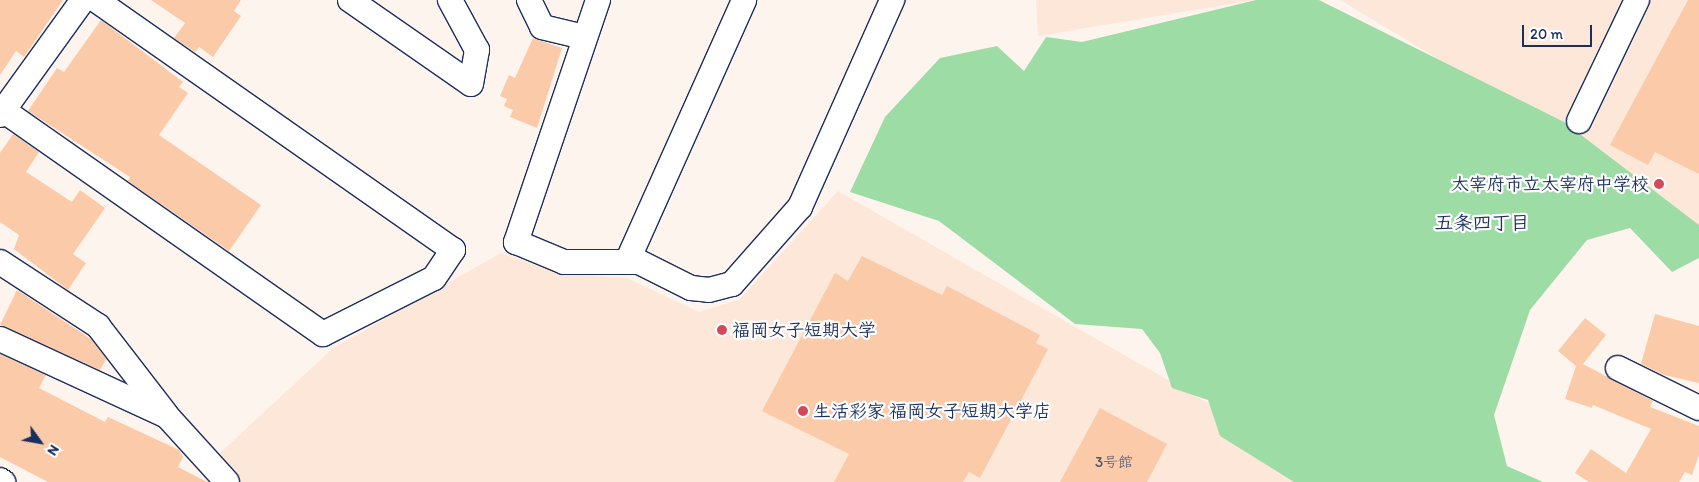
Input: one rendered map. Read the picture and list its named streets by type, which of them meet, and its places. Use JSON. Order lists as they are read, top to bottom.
{
  "districts": ["五条四丁目"],
  "places": ["太宰府市立太宰府中学校", "福岡女子短期大学", "生活彩家 福岡女子短期大学店"],
  "house_numbers": ["3号館"],
  "scale_bar": "20 m",
  "north": "bottom right"
}
